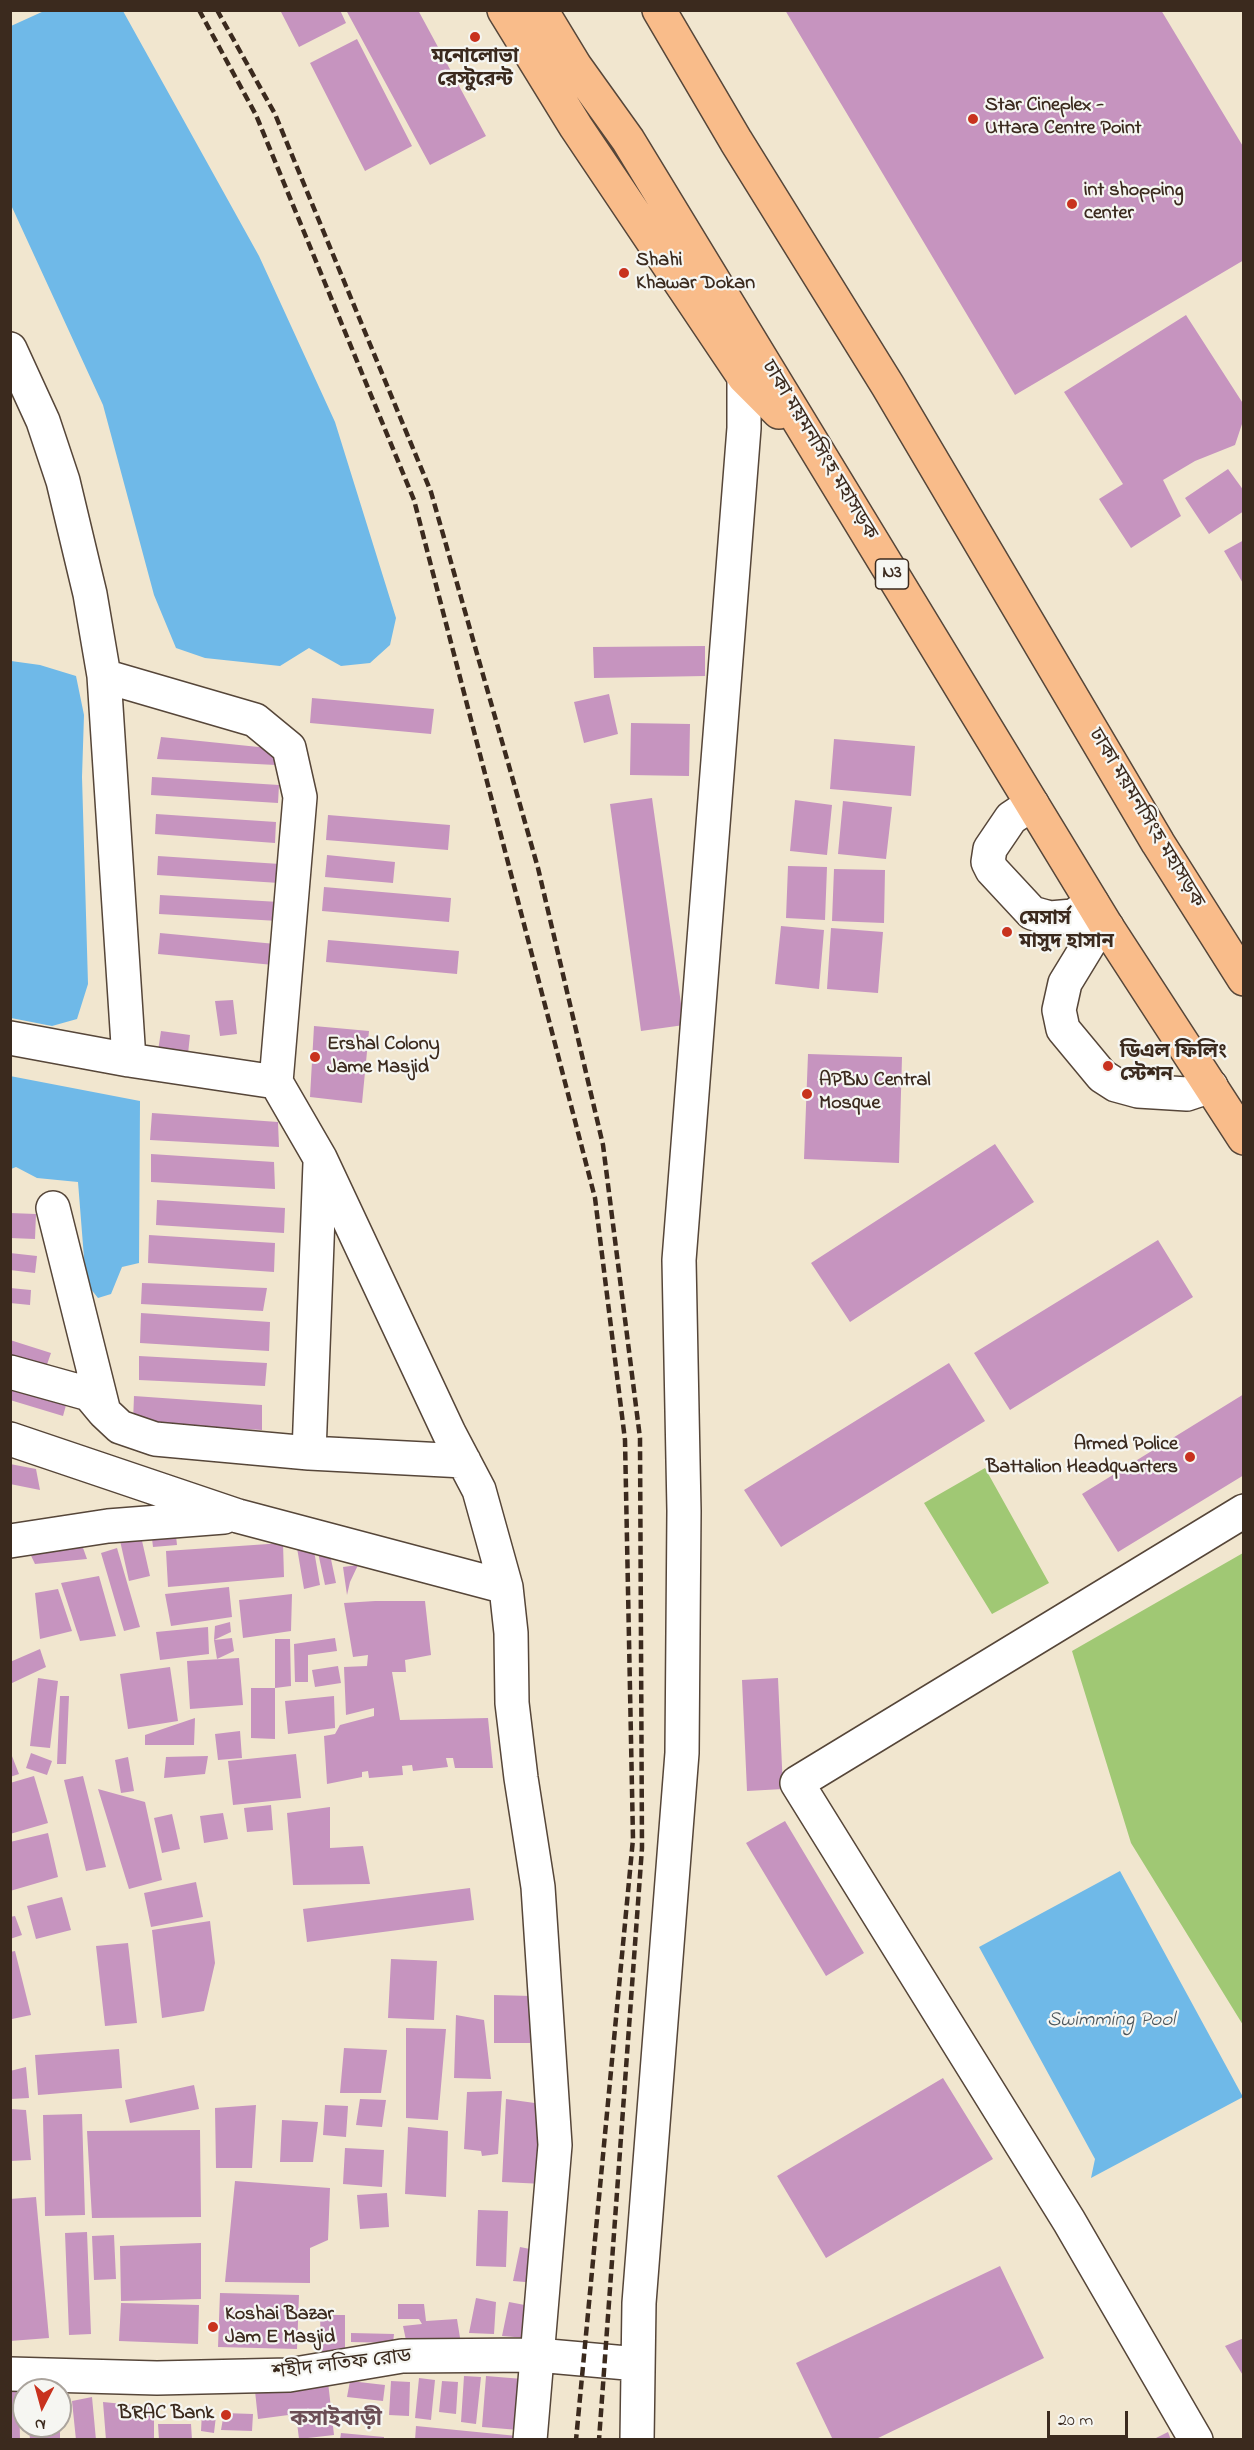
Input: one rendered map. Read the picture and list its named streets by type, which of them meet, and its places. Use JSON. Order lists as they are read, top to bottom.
{
  "streets": {
    "highway": ["ঢাকা ময়মনসিংহ মহাসড়ক", "N3"],
    "street": ["শহীদ লতিফ রোড"]
  },
  "districts": ["কসাইবাড়ী"],
  "water": ["Swimming Pool"],
  "places": [
    "মনোলোভা রেস্টুরেন্ট",
    "Star Cineplex - Uttara Centre Point",
    "int shopping center",
    "Shahi Khawar Dokan",
    "মেসার্স মাসুদ হাসান",
    "Ershal Colony Jame Masjid",
    "ডিএল ফিলিং স্টেশন",
    "APBN Central Mosque",
    "Armed Police Battalion Headquarters",
    "Koshai Bazar Jam E Masjid",
    "BRAC Bank"
  ],
  "scale_bar": "20 m",
  "north": "bottom"
}
